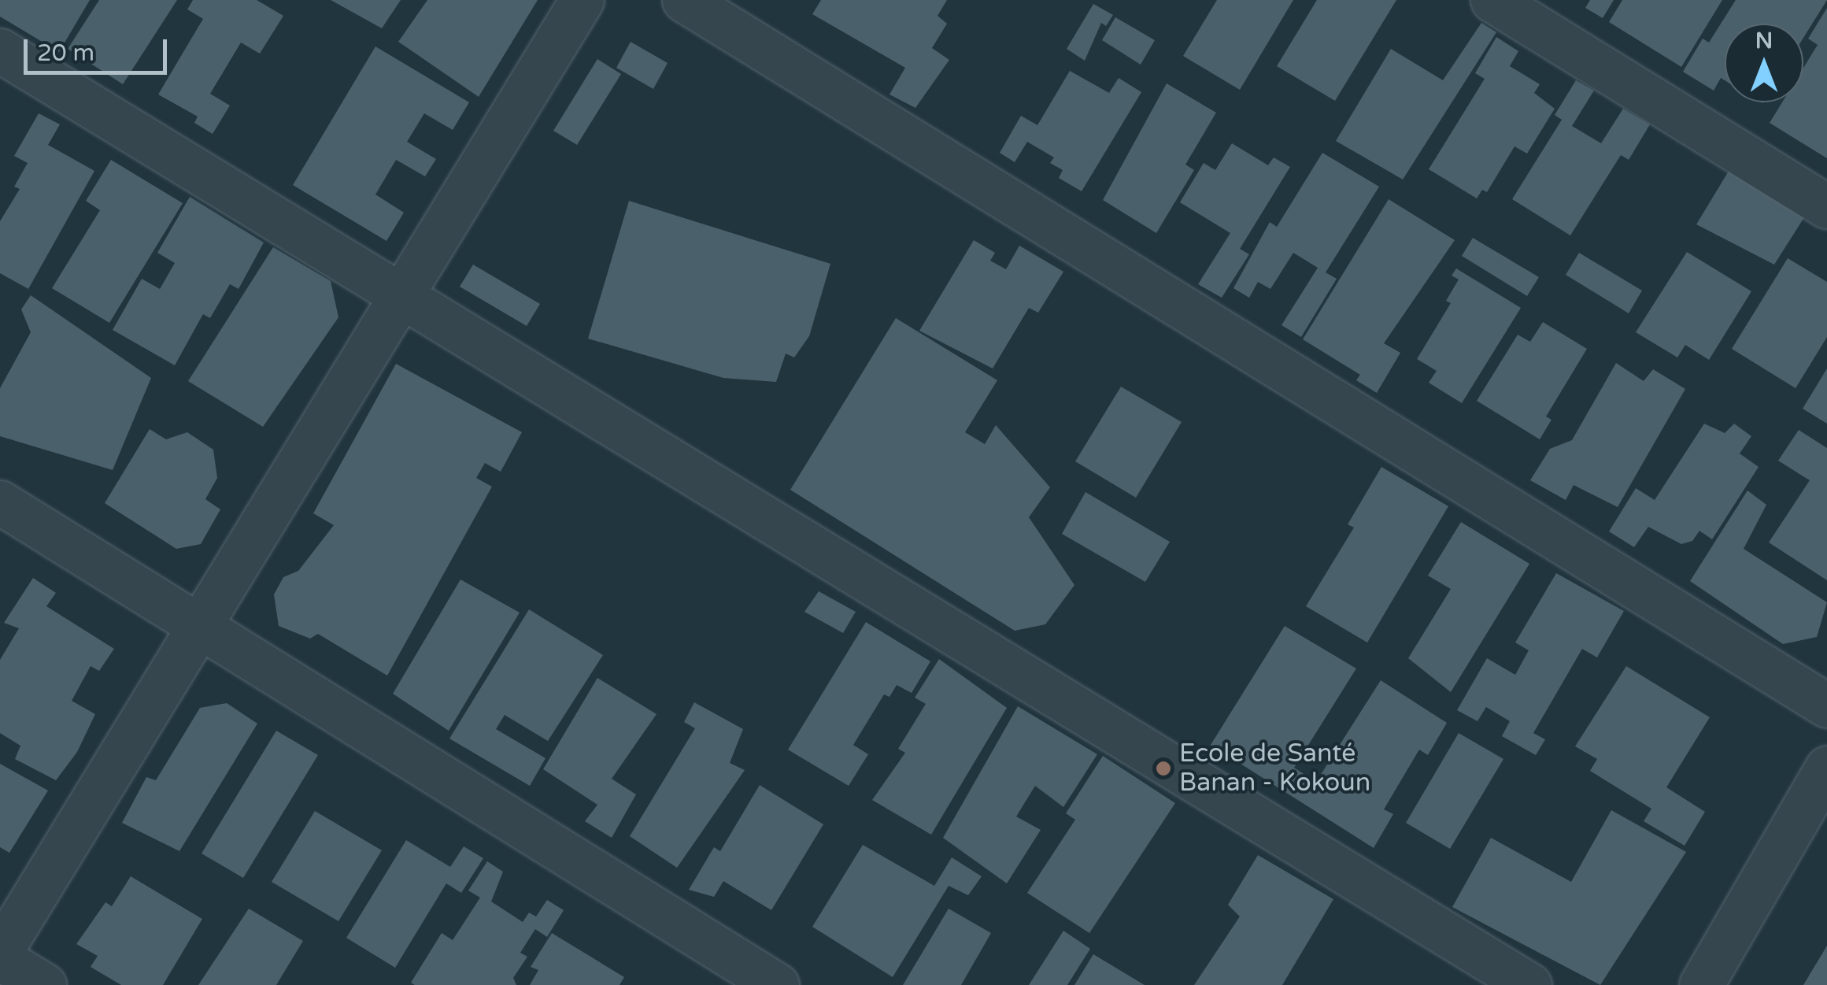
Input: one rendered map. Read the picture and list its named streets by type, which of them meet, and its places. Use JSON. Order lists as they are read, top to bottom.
{
  "places": ["Ecole de Santé Banan - Kokoun"],
  "scale_bar": "20 m",
  "north": "top"
}
